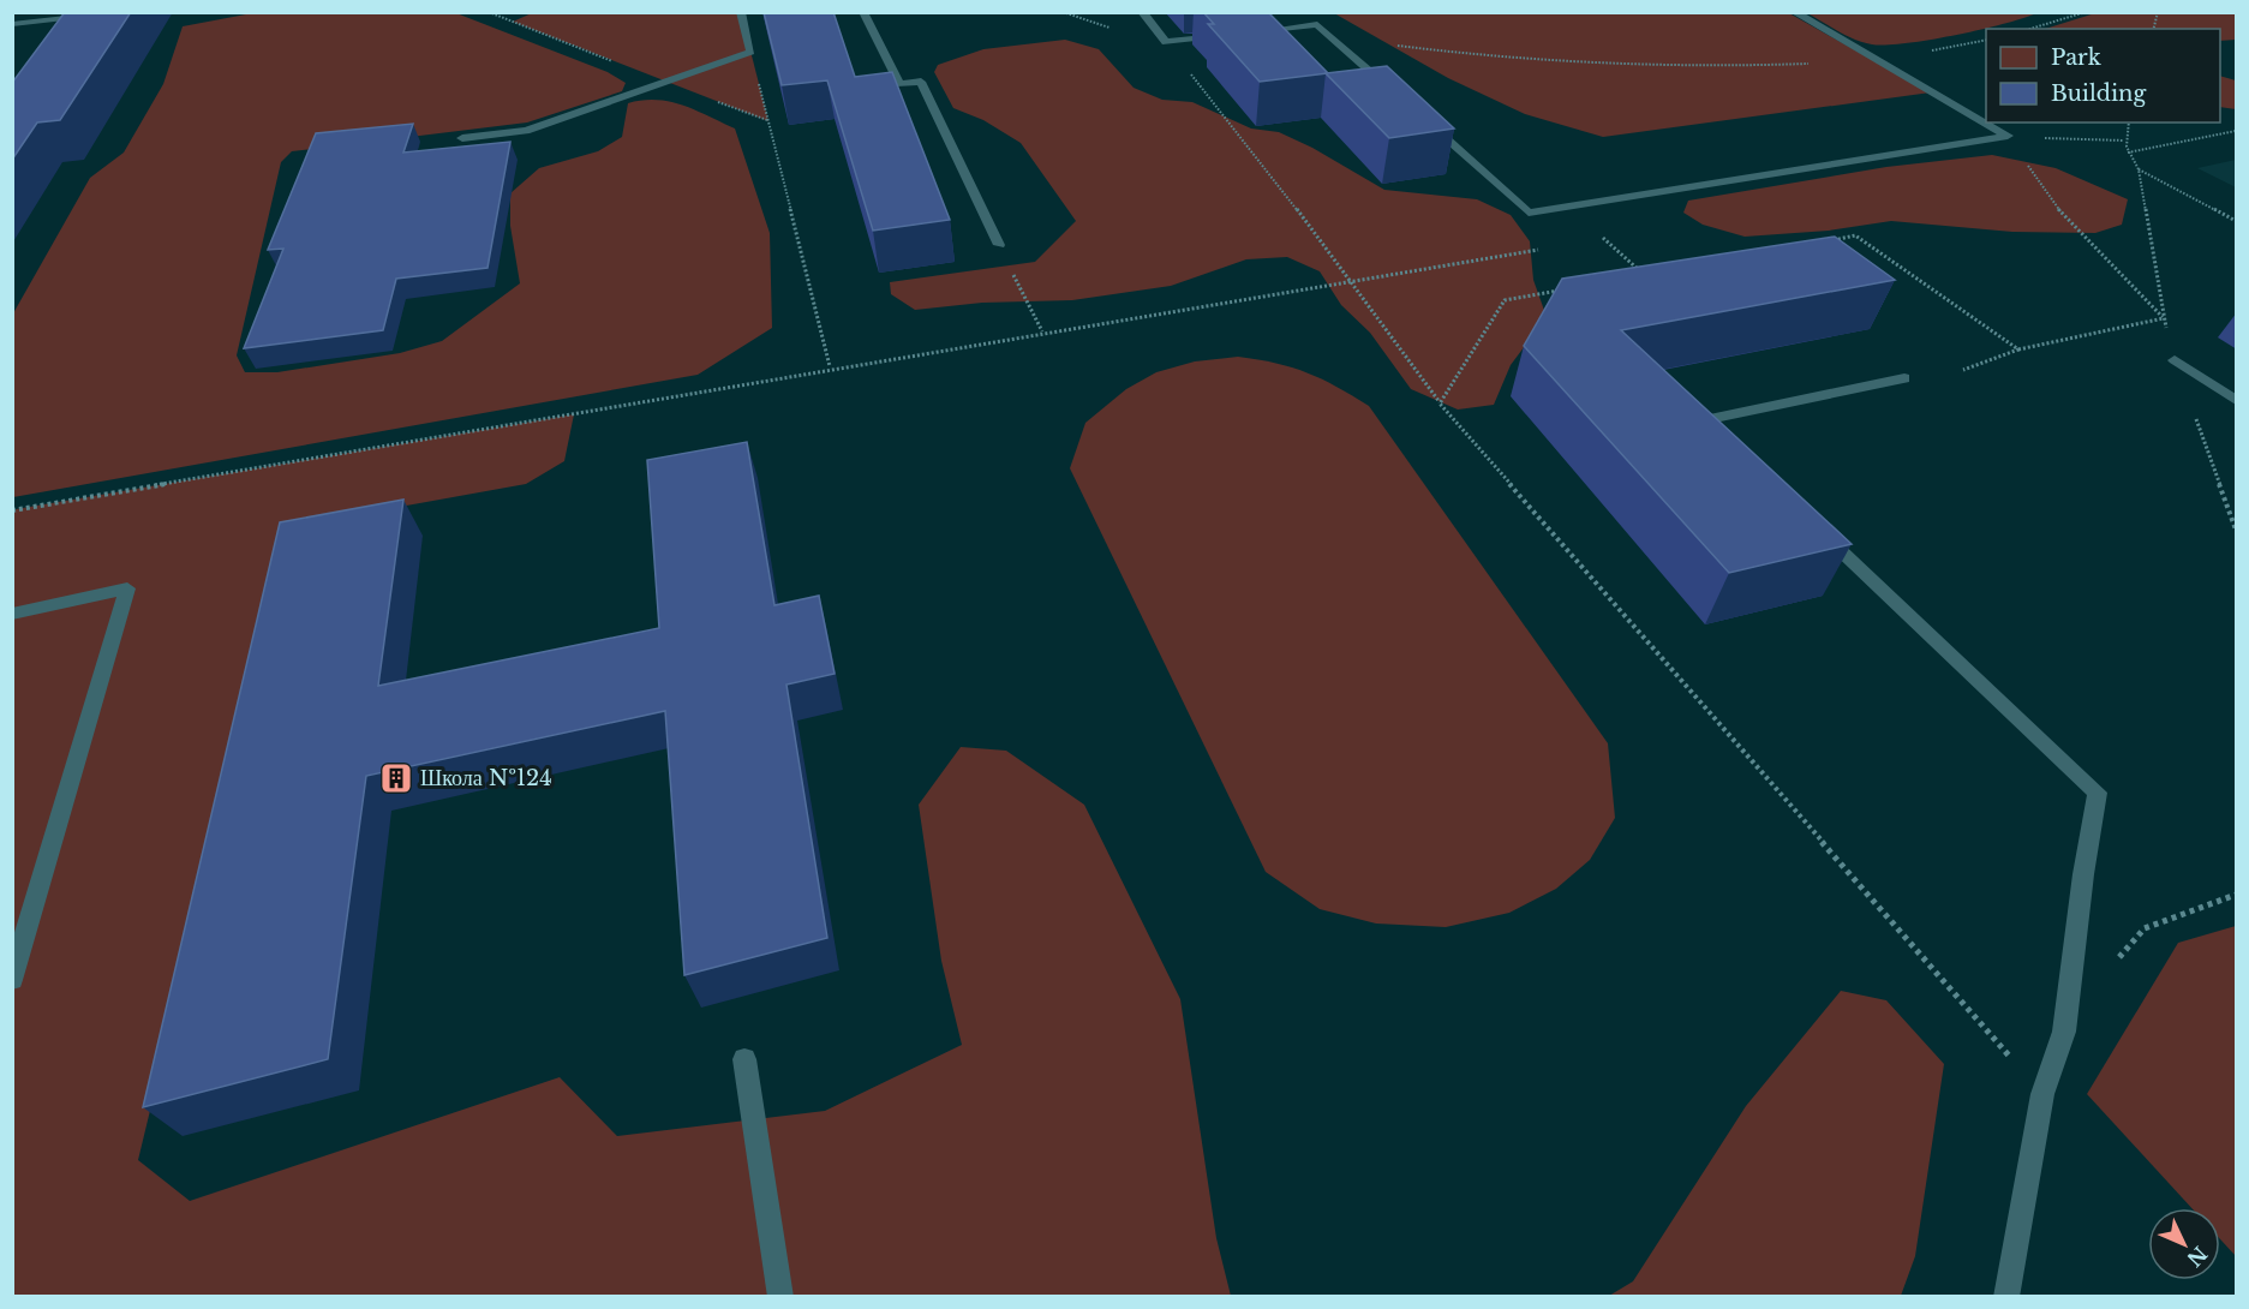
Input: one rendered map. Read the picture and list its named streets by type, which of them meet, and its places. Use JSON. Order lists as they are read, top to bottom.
{
  "places": {
    "building": ["Школа №124"]
  },
  "legend": ["Park", "Building"],
  "north": "bottom right"
}
